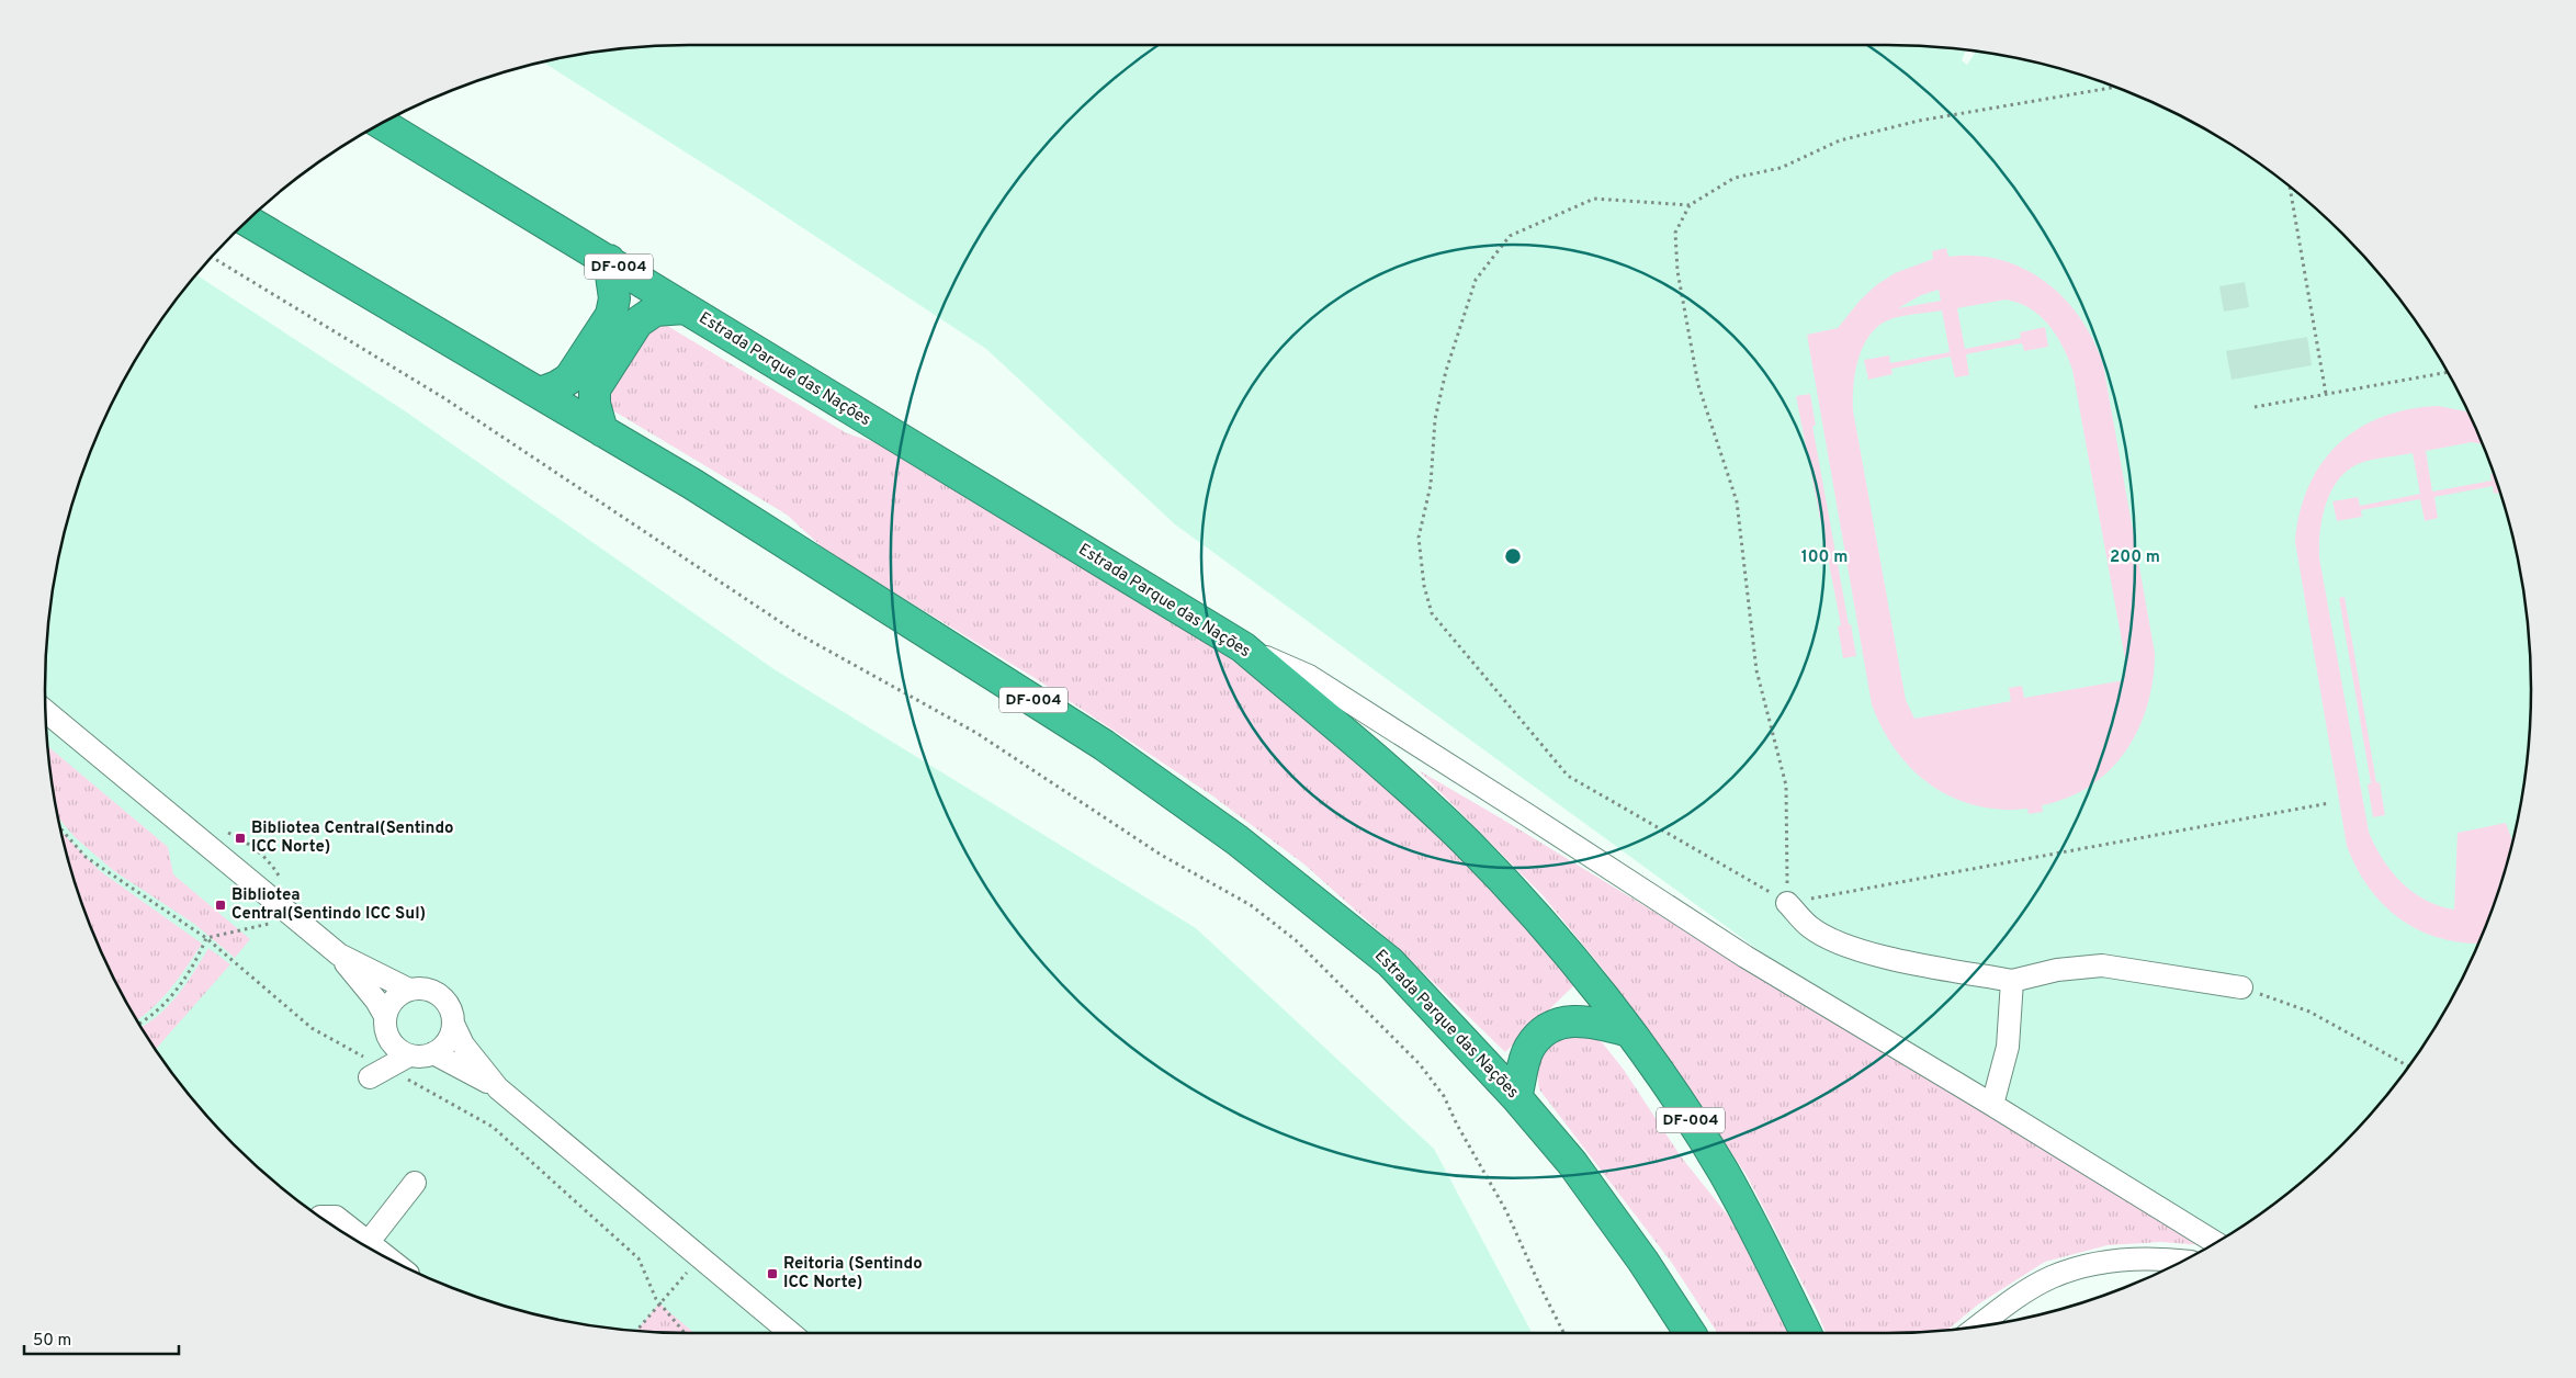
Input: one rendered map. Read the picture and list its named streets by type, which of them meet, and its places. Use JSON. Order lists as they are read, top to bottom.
{
  "streets": {
    "highway": ["DF-004", "Estrada Parque das Nações"]
  },
  "places": {
    "transit": ["Bibliotea Central(Sentindo ICC Norte)", "Bibliotea Central(Sentindo ICC Sul)", "Reitoria (Sentindo ICC Norte)"]
  },
  "scale_bar": "50 m",
  "rings": ["100 m", "200 m"]
}
